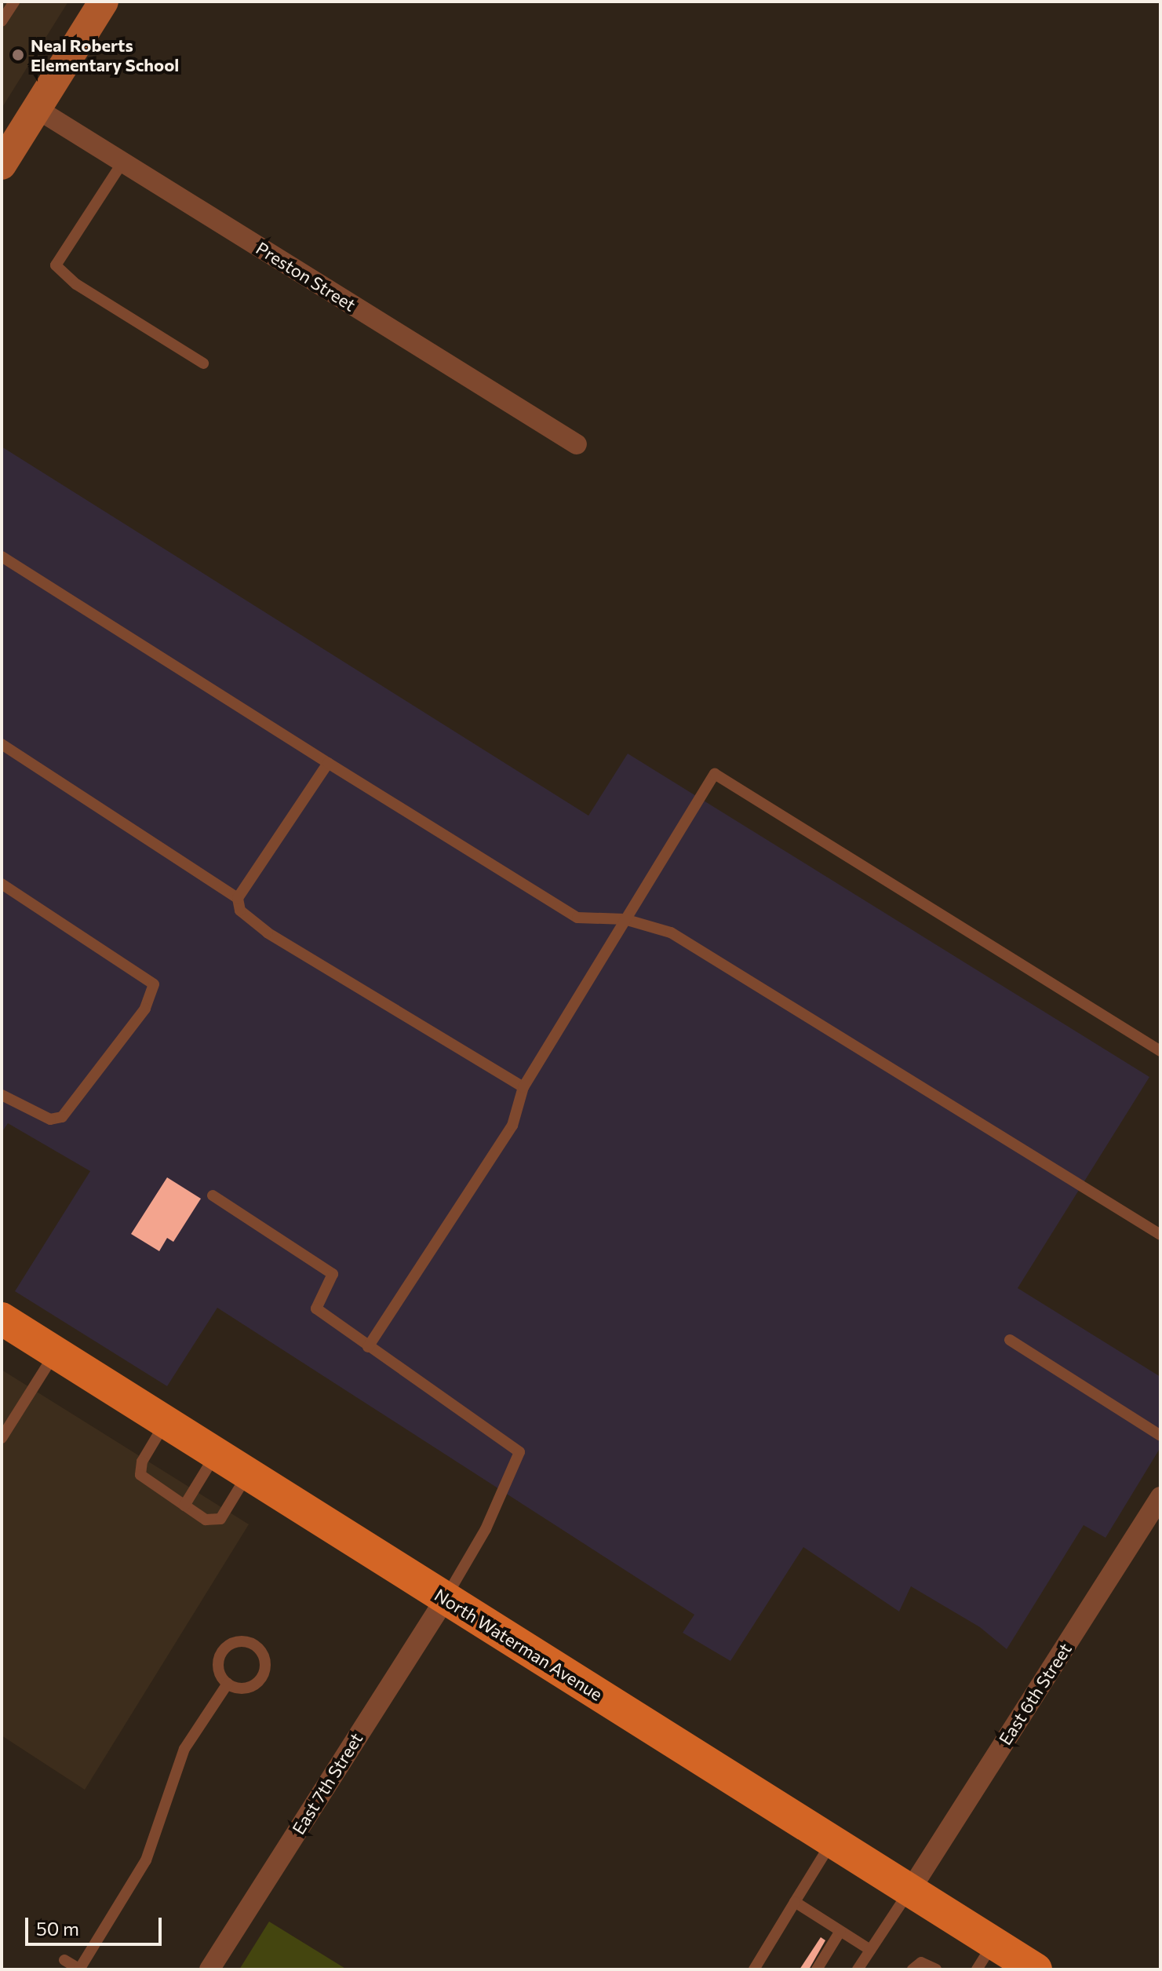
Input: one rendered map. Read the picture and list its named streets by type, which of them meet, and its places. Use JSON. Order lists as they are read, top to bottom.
{
  "streets": {
    "main road": ["North Waterman Avenue"],
    "street": ["Preston Street", "East 6th Street", "East 7th Street"]
  },
  "crossings": [
    ["North Waterman Avenue", "East 6th Street"],
    ["North Waterman Avenue", "East 7th Street"]
  ],
  "places": ["Neal Roberts Elementary School"],
  "scale_bar": "50 m"
}
